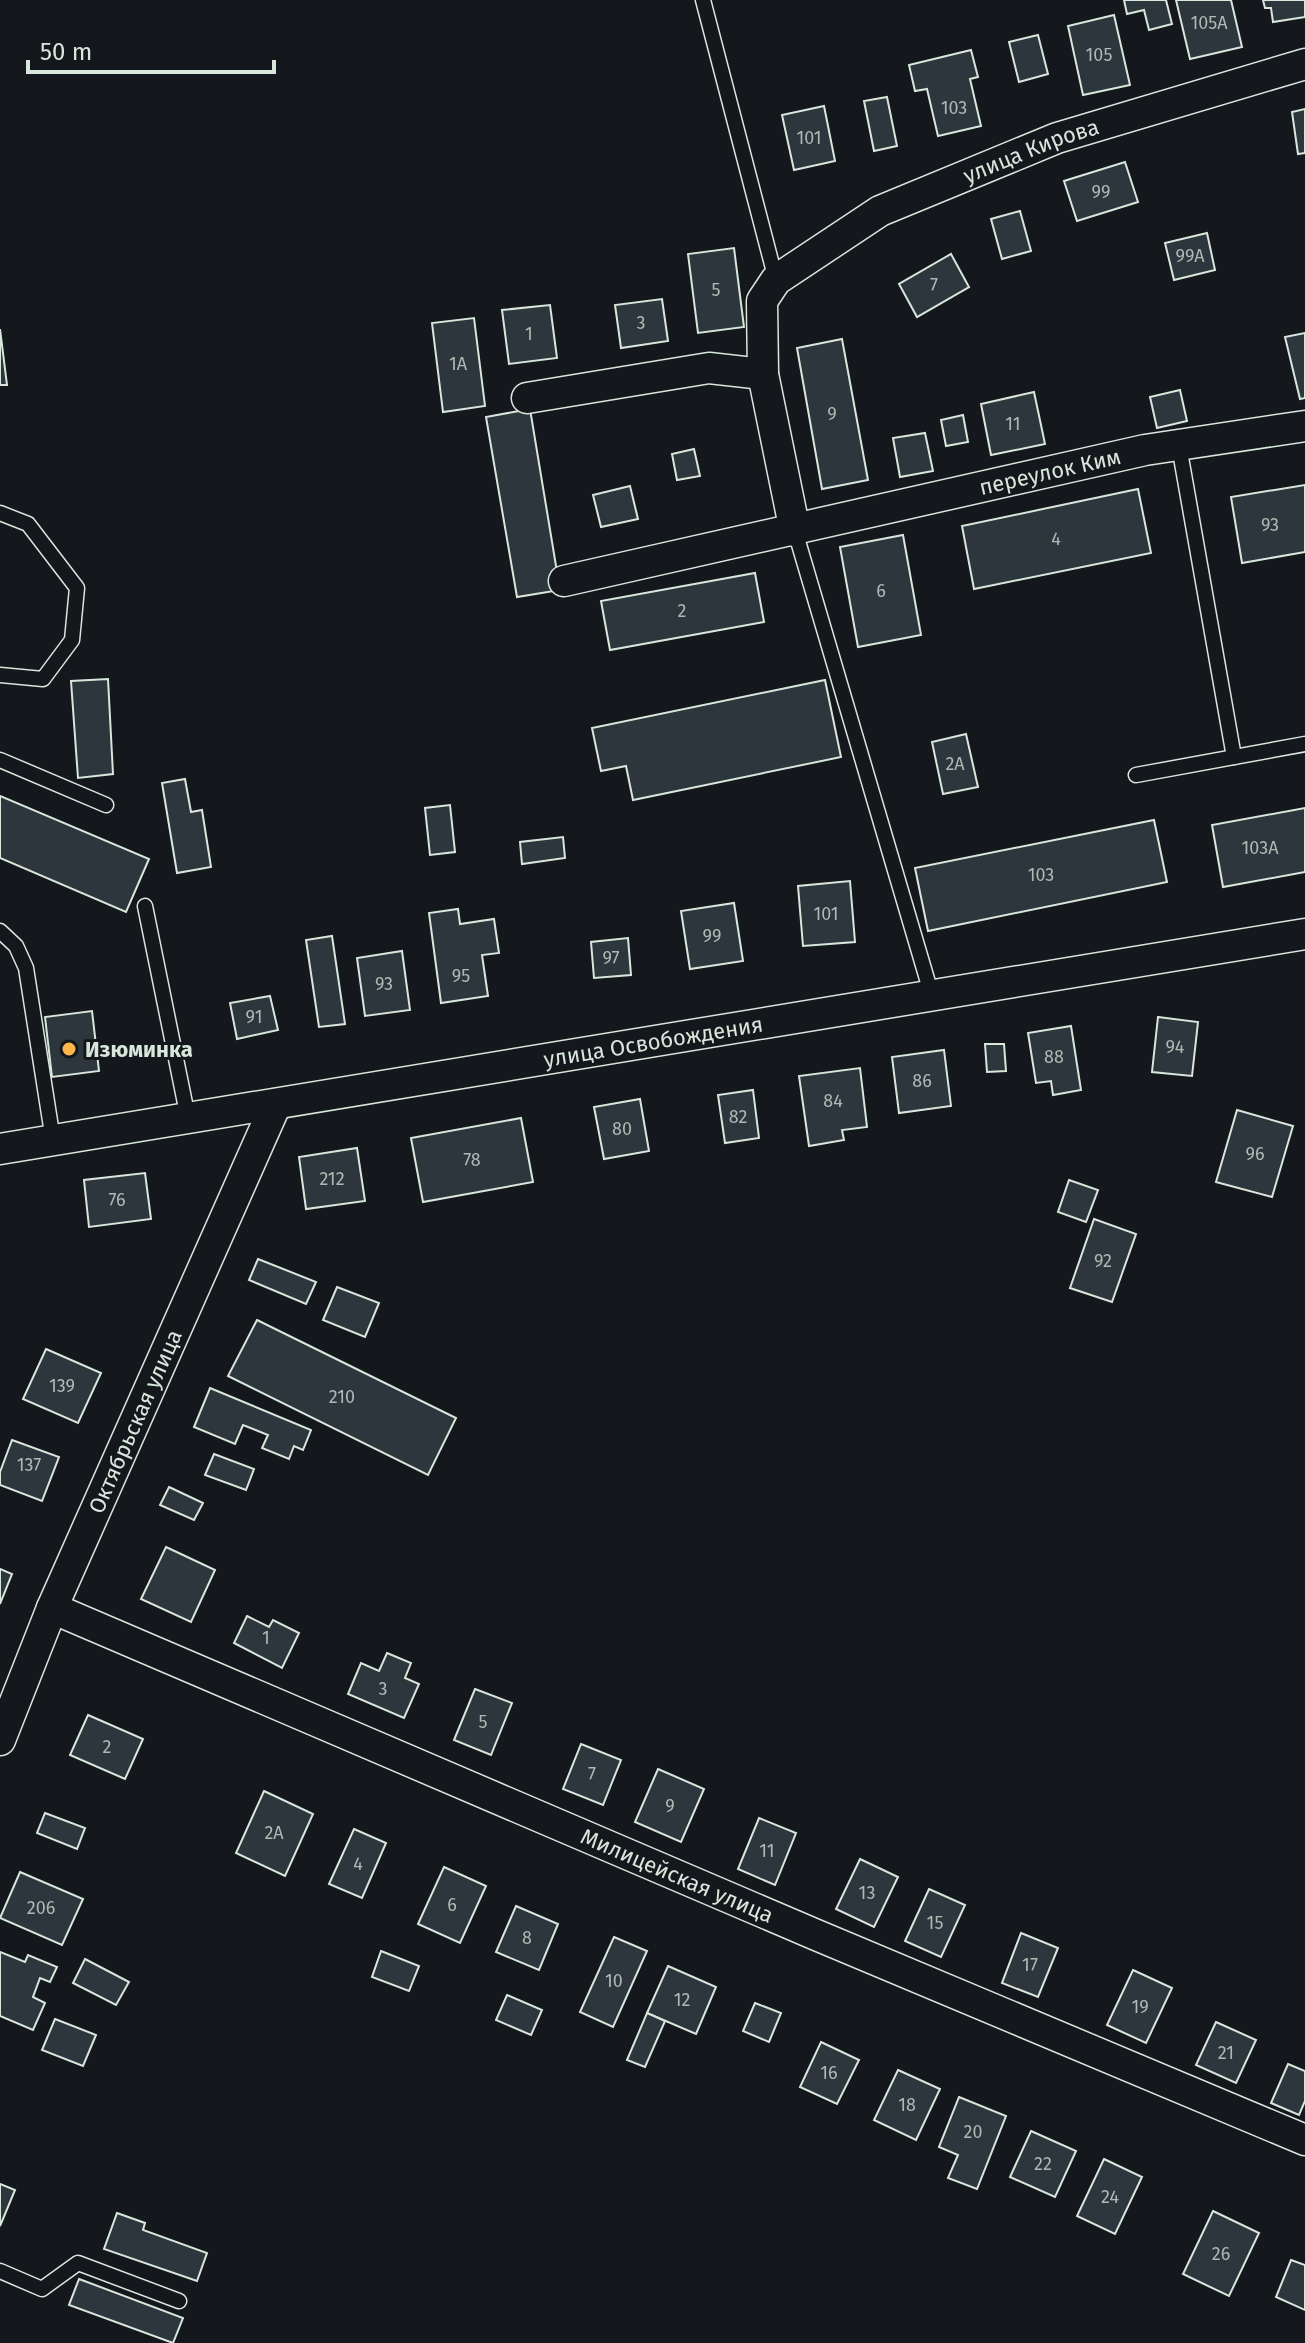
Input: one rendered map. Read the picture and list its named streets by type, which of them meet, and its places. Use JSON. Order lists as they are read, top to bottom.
{
  "streets": {
    "street": [
      "улица Кирова",
      "переулок Ким",
      "улица Освобождения",
      "Октябрьская улица",
      "Милицейская улица"
    ]
  },
  "crossings": [
    ["улица Освобождения", "Октябрьская улица"],
    ["Октябрьская улица", "Милицейская улица"]
  ],
  "places": ["Изюминка"],
  "house_numbers": [
    "105А",
    "105",
    "103",
    "101",
    "99",
    "99А",
    "7",
    "5",
    "3",
    "1",
    "1А",
    "9",
    "11",
    "93",
    "4",
    "6",
    "2",
    "2А",
    "103А",
    "103",
    "101",
    "99",
    "97",
    "95",
    "93",
    "91",
    "94",
    "88",
    "86",
    "84",
    "82",
    "80",
    "96",
    "78",
    "212",
    "76",
    "92",
    "139",
    "210",
    "137",
    "1",
    "3",
    "5",
    "2",
    "7",
    "9",
    "2А",
    "11",
    "4",
    "13",
    "6",
    "206",
    "15",
    "8",
    "17",
    "10",
    "12",
    "19",
    "21",
    "16",
    "18",
    "20",
    "22",
    "24",
    "26"
  ],
  "scale_bar": "50 m"
}
